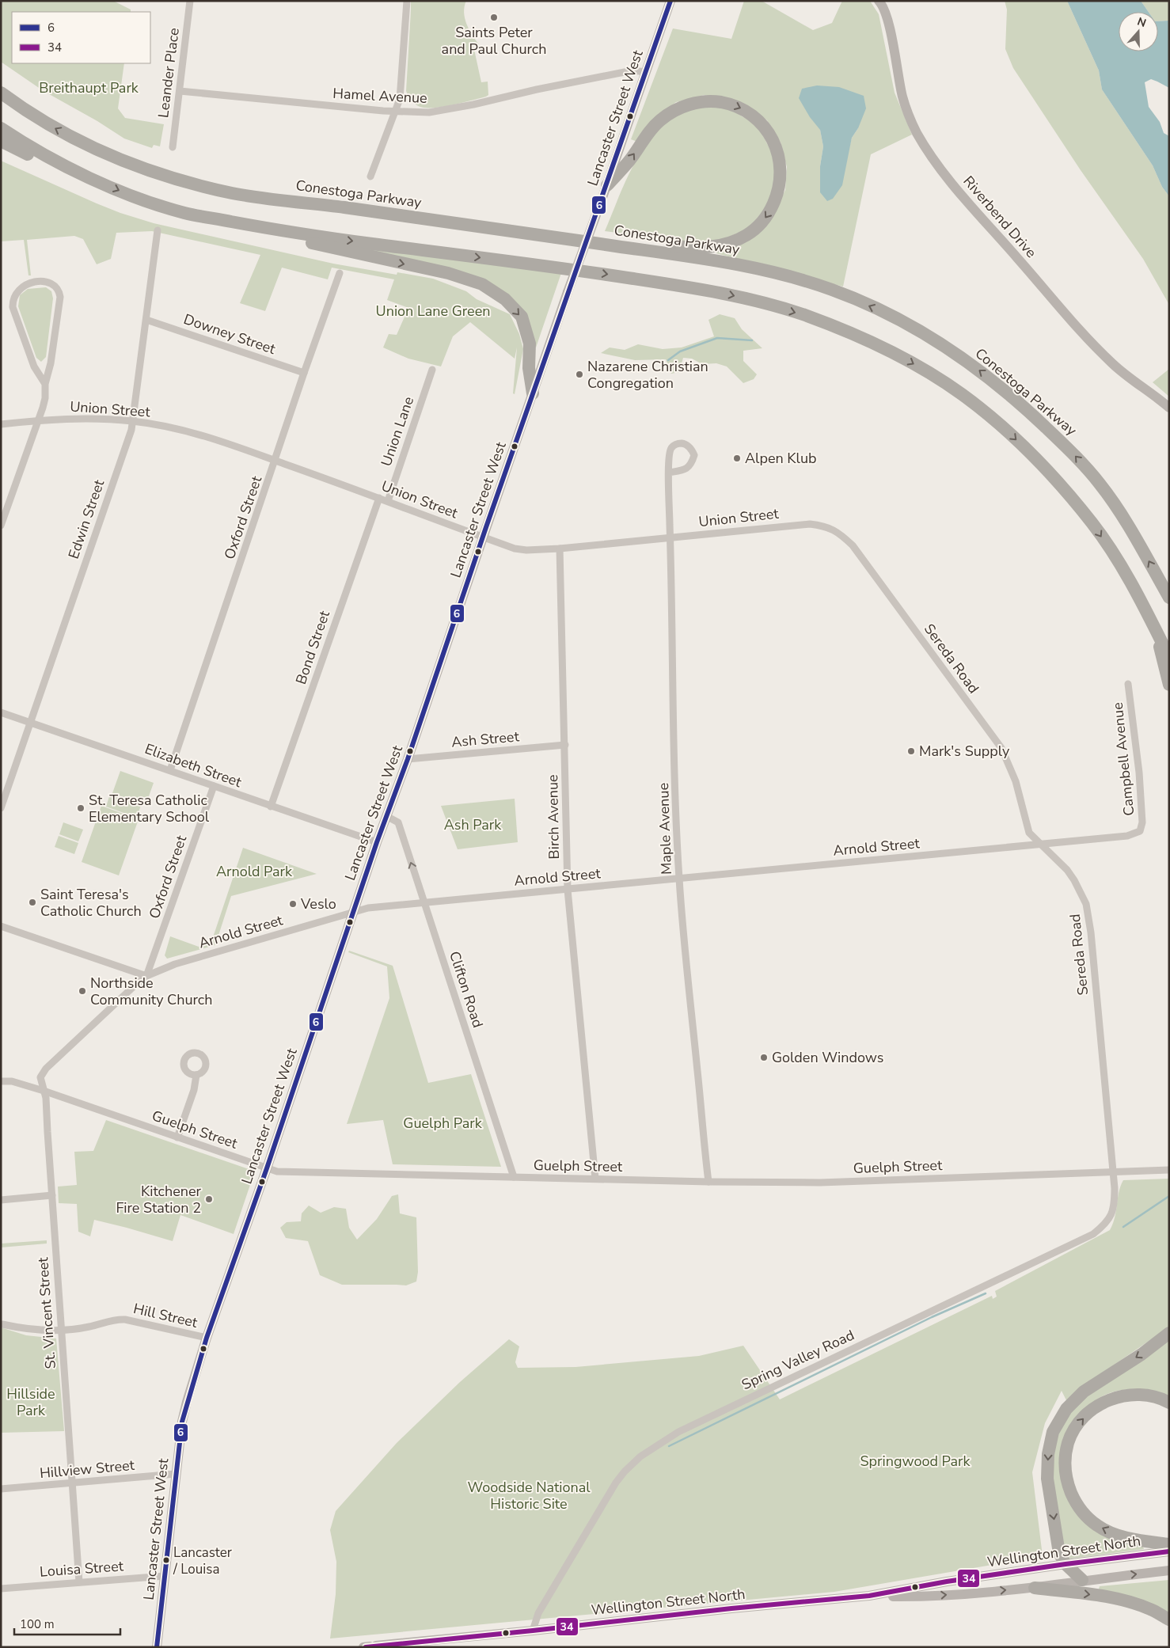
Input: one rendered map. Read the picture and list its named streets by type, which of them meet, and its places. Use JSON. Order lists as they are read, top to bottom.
{
  "streets": {
    "highway": ["Conestoga Parkway"],
    "main road": ["Lancaster Street West", "Riverbend Drive", "Wellington Street North"],
    "street": [
      "Leander Place",
      "Hamel Avenue",
      "Downey Street",
      "Union Street",
      "Union Lane",
      "Oxford Street",
      "Edwin Street",
      "Bond Street",
      "Sereda Road",
      "Ash Street",
      "Campbell Avenue",
      "Elizabeth Street",
      "Birch Avenue",
      "Maple Avenue",
      "Arnold Street",
      "Clifton Road",
      "Guelph Street",
      "St. Vincent Street",
      "Hill Street",
      "Spring Valley Road",
      "Hillview Street",
      "Louisa Street"
    ]
  },
  "crossings": [
    ["Leander Place", "Hamel Avenue"],
    ["Hamel Avenue", "Lancaster Street West"],
    ["Lancaster Street West", "Union Street"],
    ["Lancaster Street West", "Ash Street"],
    ["Lancaster Street West", "Elizabeth Street"],
    ["Lancaster Street West", "Arnold Street"],
    ["Lancaster Street West", "Clifton Road"],
    ["Lancaster Street West", "Guelph Street"],
    ["Lancaster Street West", "Hill Street"],
    ["Lancaster Street West", "Hillview Street"],
    ["Lancaster Street West", "Louisa Street"],
    ["Downey Street", "Oxford Street"],
    ["Downey Street", "Edwin Street"],
    ["Union Street", "Union Lane"],
    ["Union Street", "Oxford Street"],
    ["Union Street", "Edwin Street"],
    ["Union Street", "Bond Street"],
    ["Union Street", "Sereda Road"],
    ["Union Street", "Birch Avenue"],
    ["Union Street", "Maple Avenue"],
    ["Oxford Street", "Elizabeth Street"],
    ["Oxford Street", "Arnold Street"],
    ["Edwin Street", "Elizabeth Street"],
    ["Bond Street", "Elizabeth Street"],
    ["Sereda Road", "Arnold Street"],
    ["Sereda Road", "Guelph Street"],
    ["Sereda Road", "Spring Valley Road"],
    ["Ash Street", "Birch Avenue"],
    ["Campbell Avenue", "Arnold Street"],
    ["Birch Avenue", "Arnold Street"],
    ["Birch Avenue", "Guelph Street"],
    ["Maple Avenue", "Arnold Street"],
    ["Maple Avenue", "Guelph Street"],
    ["Arnold Street", "Clifton Road"],
    ["Arnold Street", "Guelph Street"],
    ["Arnold Street", "St. Vincent Street"],
    ["Clifton Road", "Guelph Street"],
    ["Guelph Street", "St. Vincent Street"],
    ["Guelph Street", "Spring Valley Road"],
    ["St. Vincent Street", "Hill Street"],
    ["St. Vincent Street", "Hillview Street"],
    ["St. Vincent Street", "Louisa Street"],
    ["Spring Valley Road", "Wellington Street North"]
  ],
  "parks": [
    "Breithaupt Park",
    "Union Lane Green",
    "Ash Park",
    "Arnold Park",
    "Guelph Park",
    "Hillside Park",
    "Springwood Park",
    "Woodside National Historic Site"
  ],
  "places": [
    "Saints Peter and Paul Church",
    "Nazarene Christian Congregation",
    "Alpen Klub",
    "Mark's Supply",
    "St. Teresa Catholic Elementary School",
    "Saint Teresa's Catholic Church",
    "Veslo",
    "Northside Community Church",
    "Golden Windows",
    "Kitchener Fire Station 2",
    "Lancaster / Louisa"
  ],
  "lines": ["transit line 6", "transit line 34"],
  "legend": ["6", "34"],
  "scale_bar": "100 m",
  "north": "top"
}
